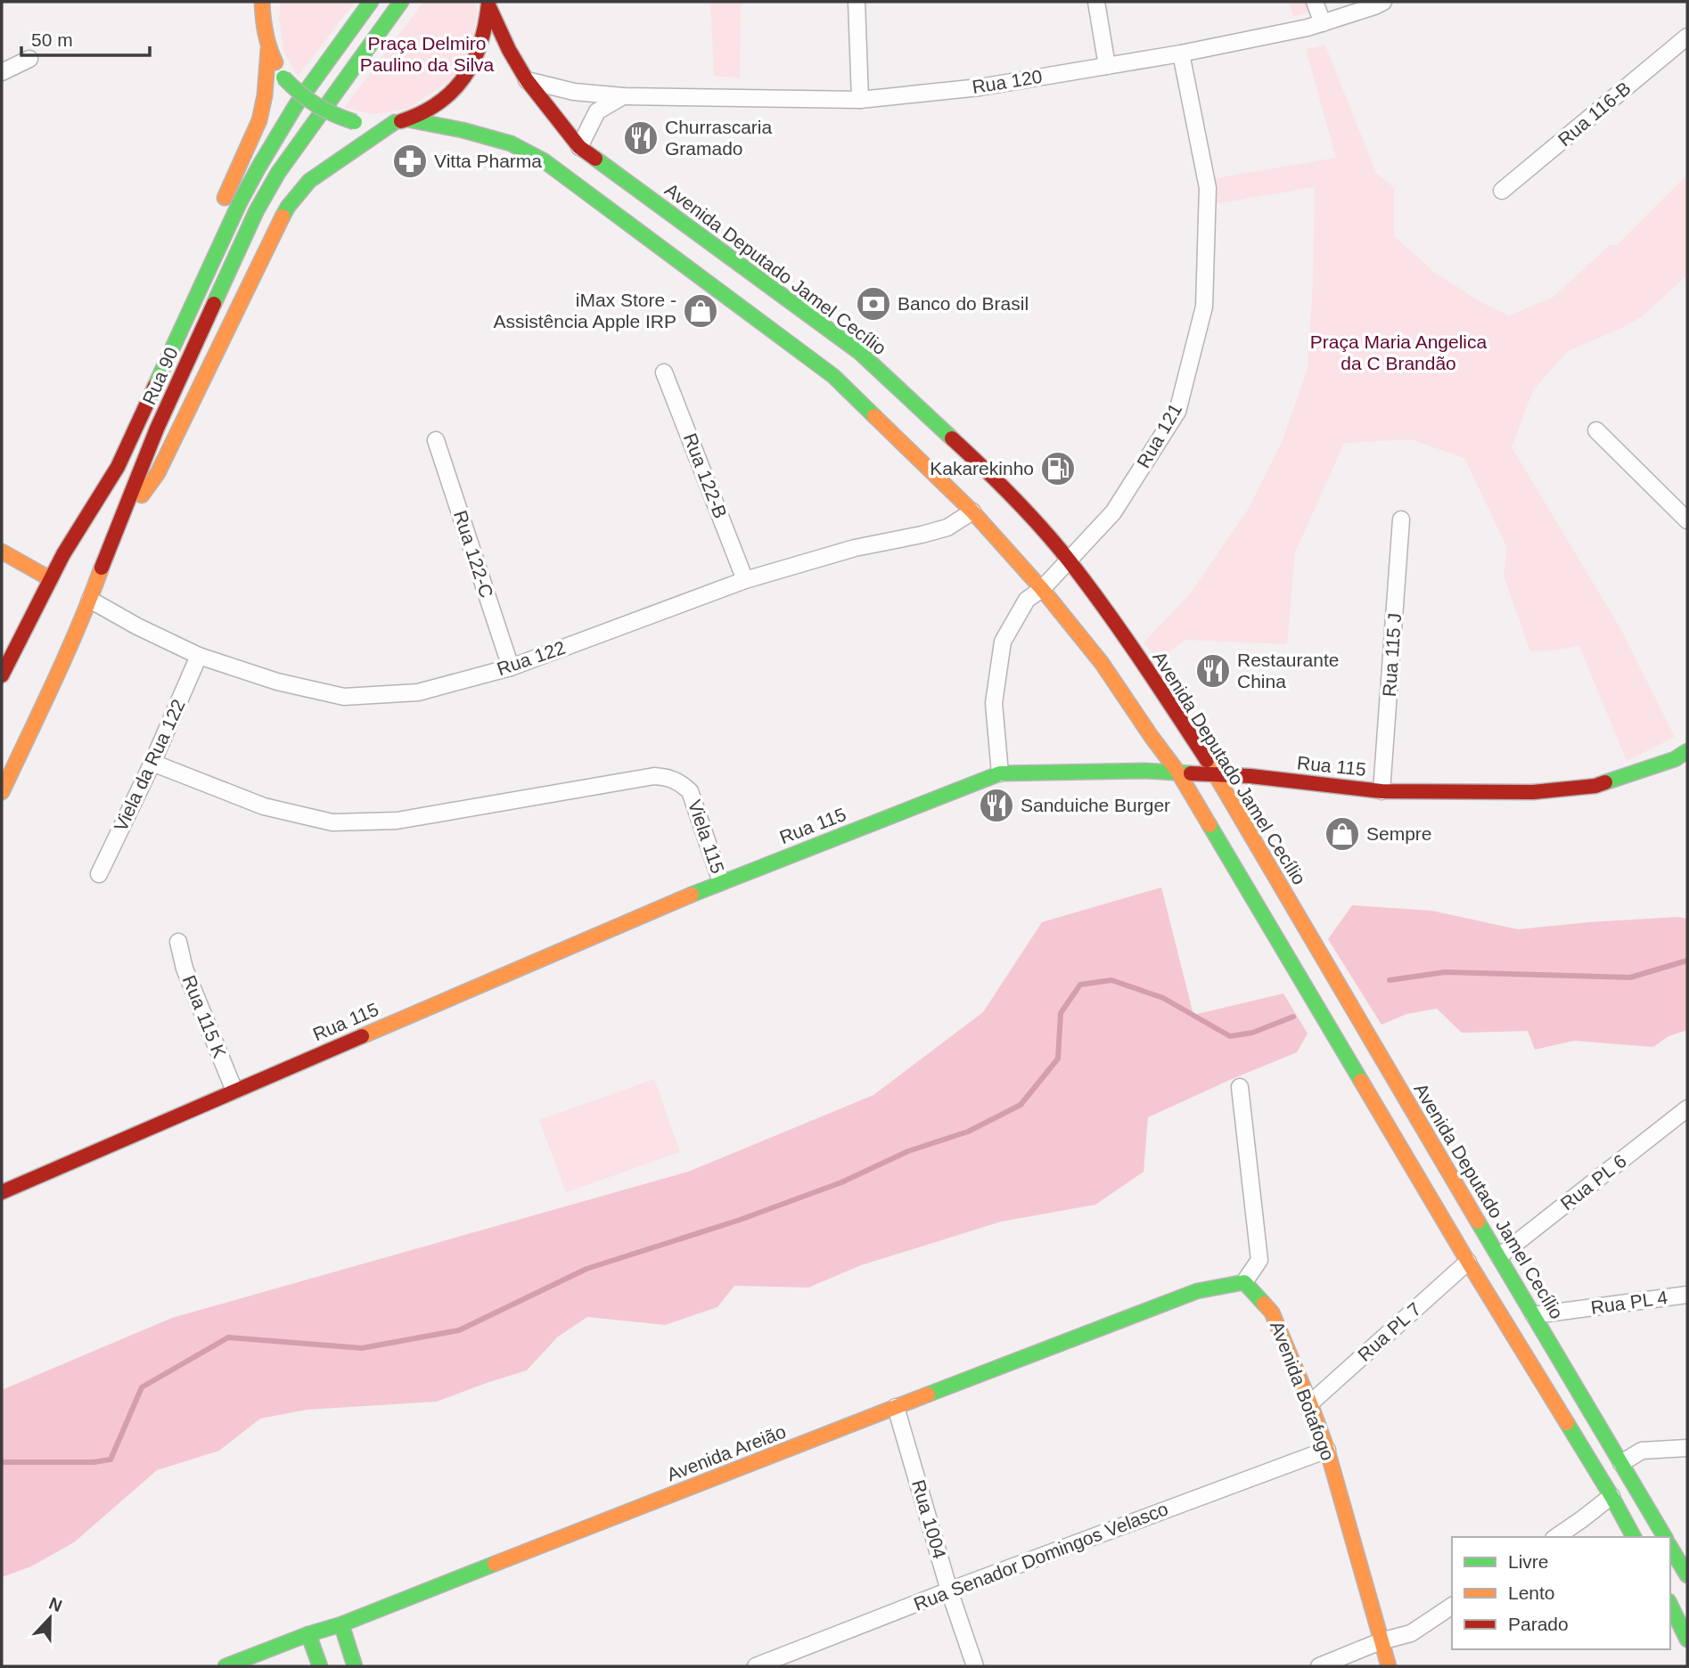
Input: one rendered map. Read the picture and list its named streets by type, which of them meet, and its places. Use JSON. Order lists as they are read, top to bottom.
{
  "streets": {
    "main road": [
      "Avenida Deputado Jamel Cecílio",
      "Rua 90",
      "Rua 115",
      "Avenida Botafogo",
      "Avenida Areião"
    ],
    "street": [
      "Rua 120",
      "Rua 116-B",
      "Rua 121",
      "Rua 122-B",
      "Rua 122-C",
      "Rua 115 J",
      "Rua 122",
      "Viela da Rua 122",
      "Viela 115",
      "Rua 115 K",
      "Rua PL 6",
      "Rua PL 4",
      "Rua PL 7",
      "Rua 1004",
      "Rua Senador Domingos Velasco"
    ]
  },
  "crossings": [
    ["Rua 120", "Avenida Deputado Jamel Cecílio"],
    ["Rua 120", "Rua 121"],
    ["Avenida Deputado Jamel Cecílio", "Rua 121"],
    ["Avenida Deputado Jamel Cecílio", "Rua 115"],
    ["Avenida Deputado Jamel Cecílio", "Rua PL 6"],
    ["Avenida Deputado Jamel Cecílio", "Rua PL 4"],
    ["Rua 90", "Rua 122"],
    ["Rua 121", "Rua 115"],
    ["Rua 122-B", "Rua 122"],
    ["Rua 122-C", "Rua 122"],
    ["Rua 115 J", "Rua 115"],
    ["Rua 122", "Viela da Rua 122"],
    ["Viela da Rua 122", "Viela 115"],
    ["Rua 115", "Viela 115"],
    ["Rua 115", "Rua 115 K"],
    ["Rua PL 7", "Avenida Botafogo"],
    ["Avenida Botafogo", "Avenida Areião"],
    ["Avenida Botafogo", "Rua Senador Domingos Velasco"],
    ["Avenida Areião", "Rua 1004"],
    ["Rua 1004", "Rua Senador Domingos Velasco"]
  ],
  "parks": ["Praça Delmiro Paulino da Silva", "Praça Maria Angelica da C Brandão"],
  "places": {
    "restaurant": ["Churrascaria Gramado", "Restaurante China", "Sanduiche Burger"],
    "pharmacy": ["Vitta Pharma"],
    "bank": ["Banco do Brasil"],
    "shop": ["iMax Store - Assistência Apple IRP", "Sempre"],
    "fuel station": ["Kakarekinho"]
  },
  "legend": ["Livre", "Lento", "Parado"],
  "scale_bar": "50 m",
  "north": "top"
}
